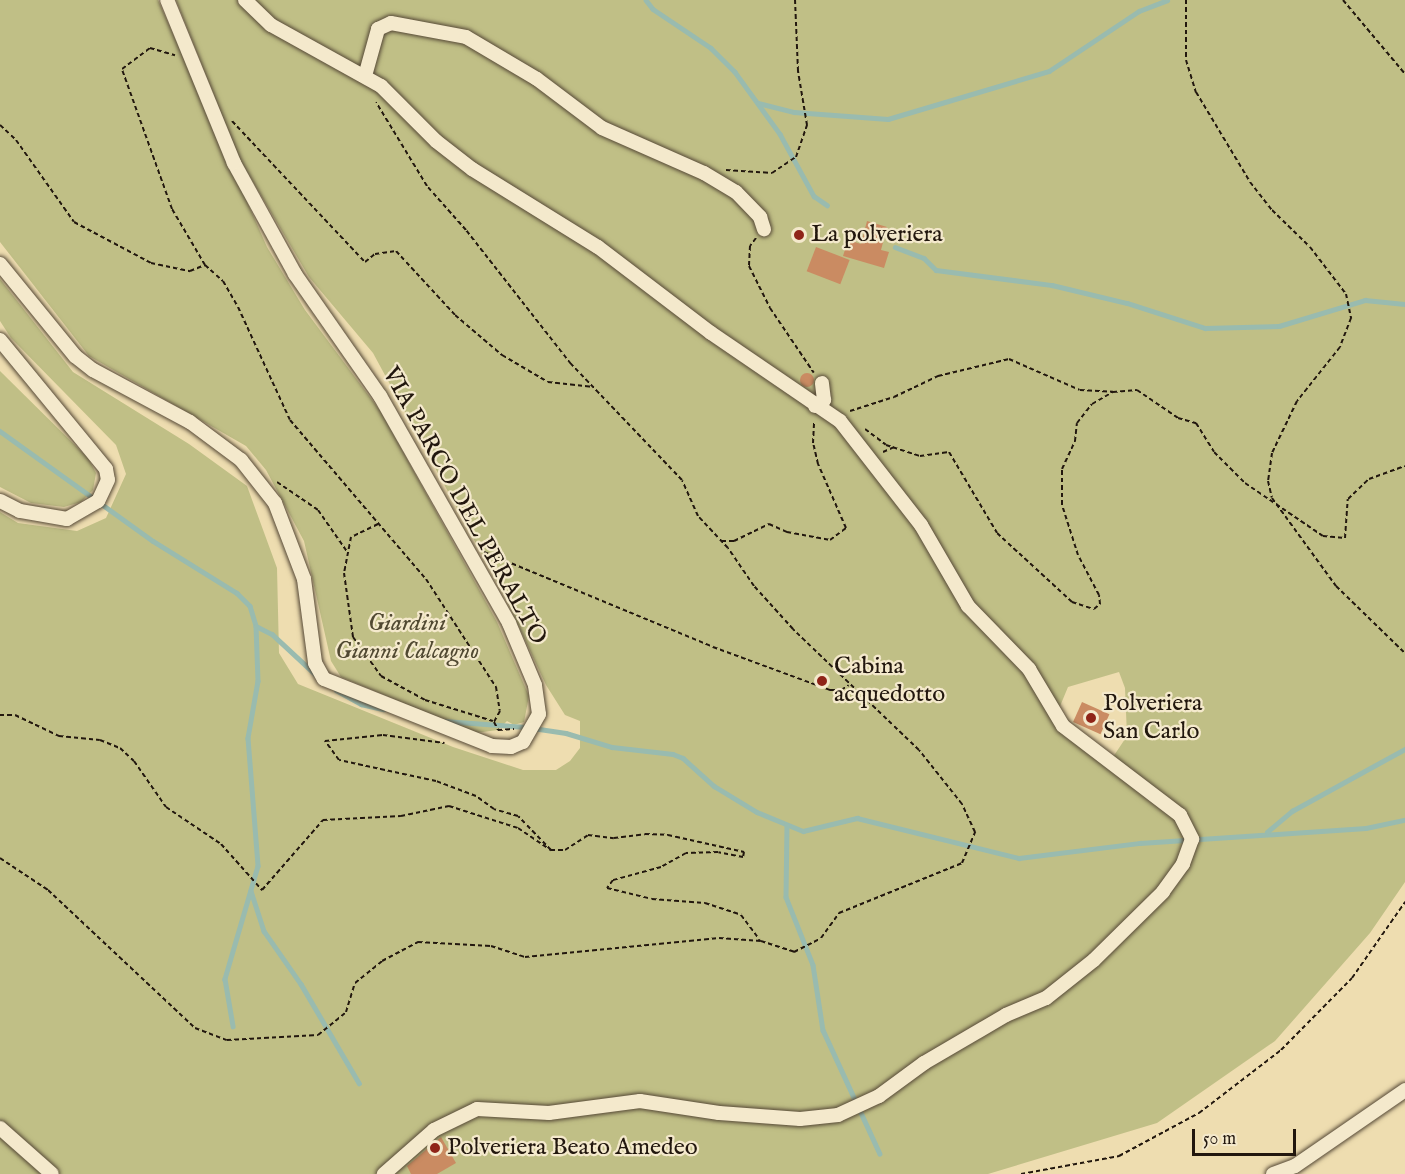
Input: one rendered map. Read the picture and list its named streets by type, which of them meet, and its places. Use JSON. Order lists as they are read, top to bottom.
{
  "streets": {
    "street": ["VIA PARCO DEL PERALTO"]
  },
  "parks": ["Giardini Gianni Calcagno"],
  "places": [
    "La polveriera",
    "Cabina acquedotto",
    "Polveriera San Carlo",
    "Polveriera Beato Amedeo"
  ],
  "scale_bar": "50 m"
}
